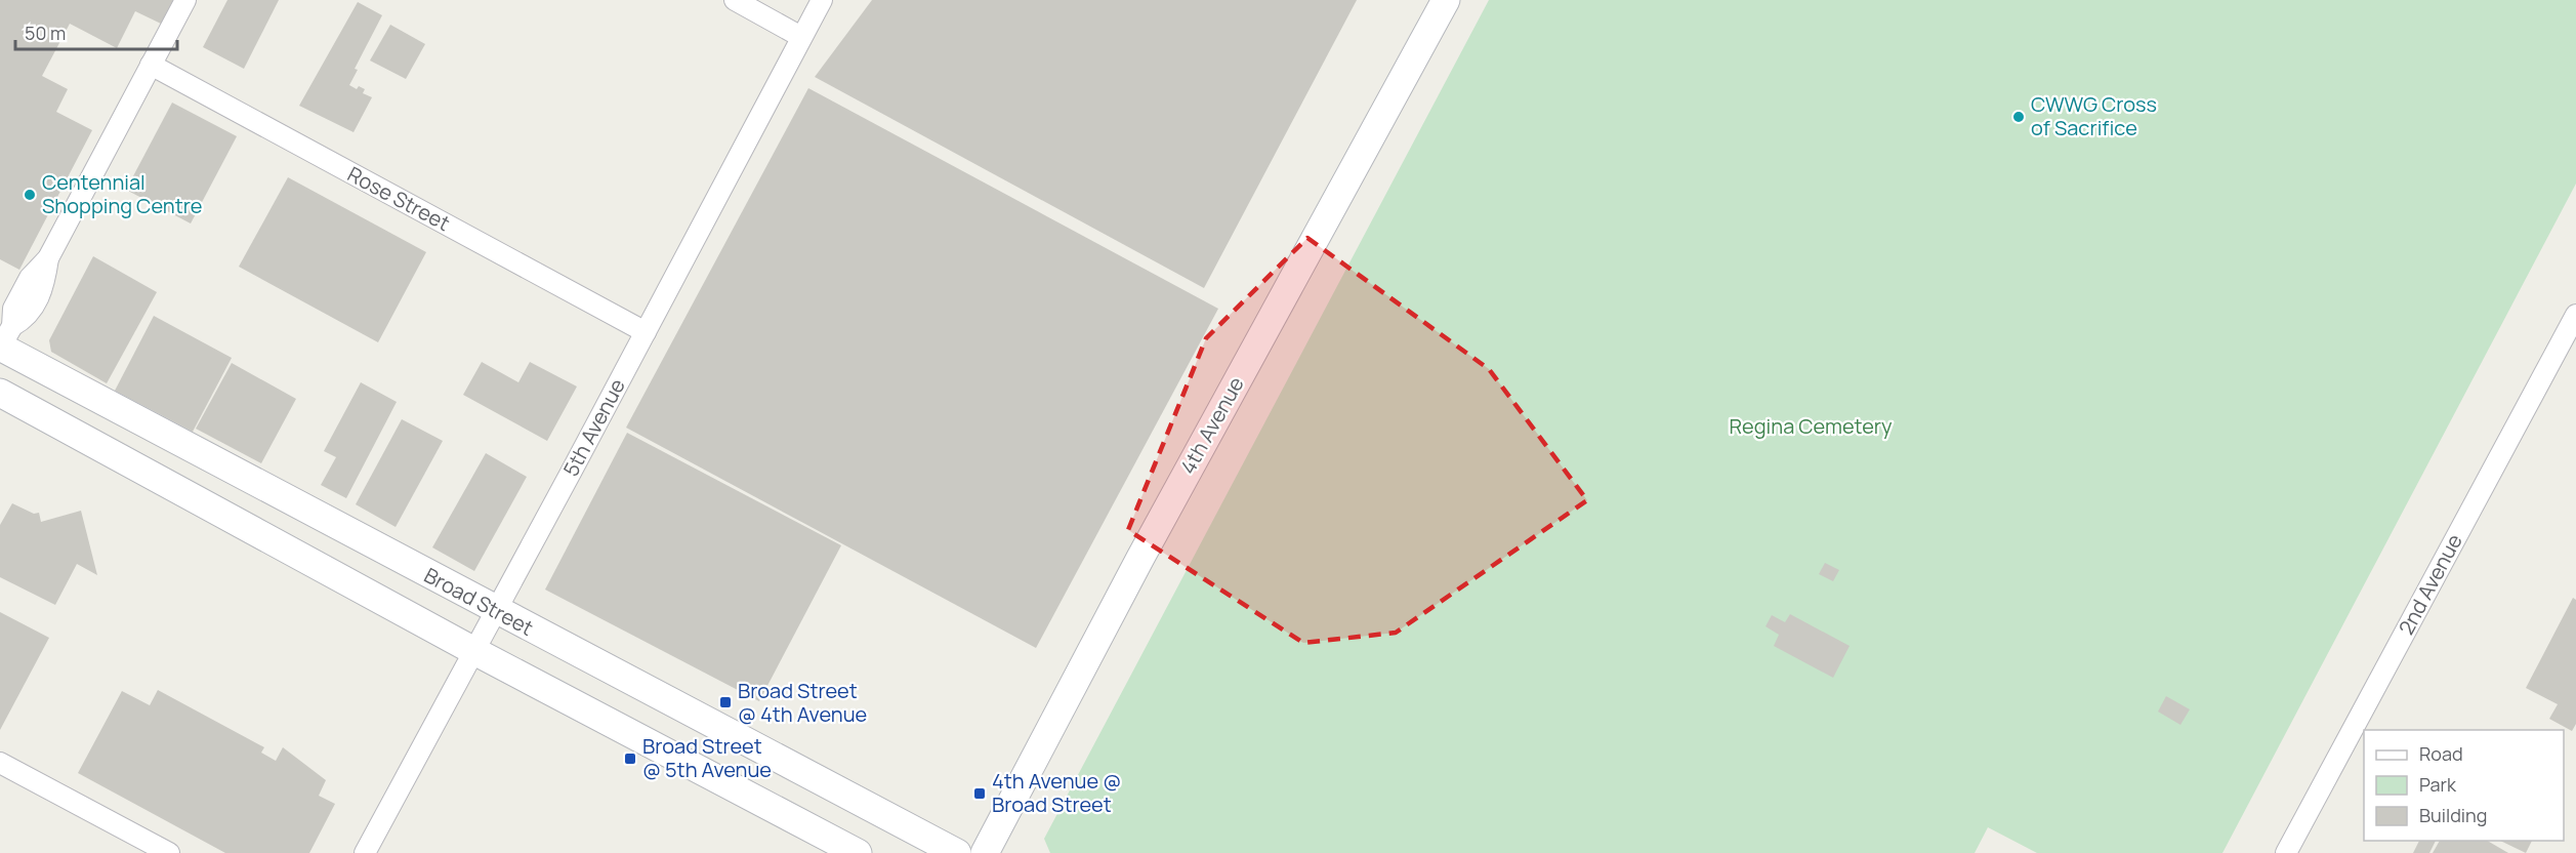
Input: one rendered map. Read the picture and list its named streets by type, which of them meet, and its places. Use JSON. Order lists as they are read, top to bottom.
{
  "streets": {
    "main road": ["4th Avenue", "Broad Street"],
    "street": ["Rose Street", "5th Avenue", "2nd Avenue"]
  },
  "crossings": [
    ["Rose Street", "5th Avenue"],
    ["5th Avenue", "Broad Street"]
  ],
  "parks": ["Regina Cemetery"],
  "places": {
    "other": ["CWWG Cross of Sacrifice", "Centennial Shopping Centre"],
    "transit": ["Broad Street @ 4th Avenue", "Broad Street @ 5th Avenue", "4th Avenue @ Broad Street"]
  },
  "legend": ["Road", "Park", "Building"],
  "scale_bar": "50 m"
}
